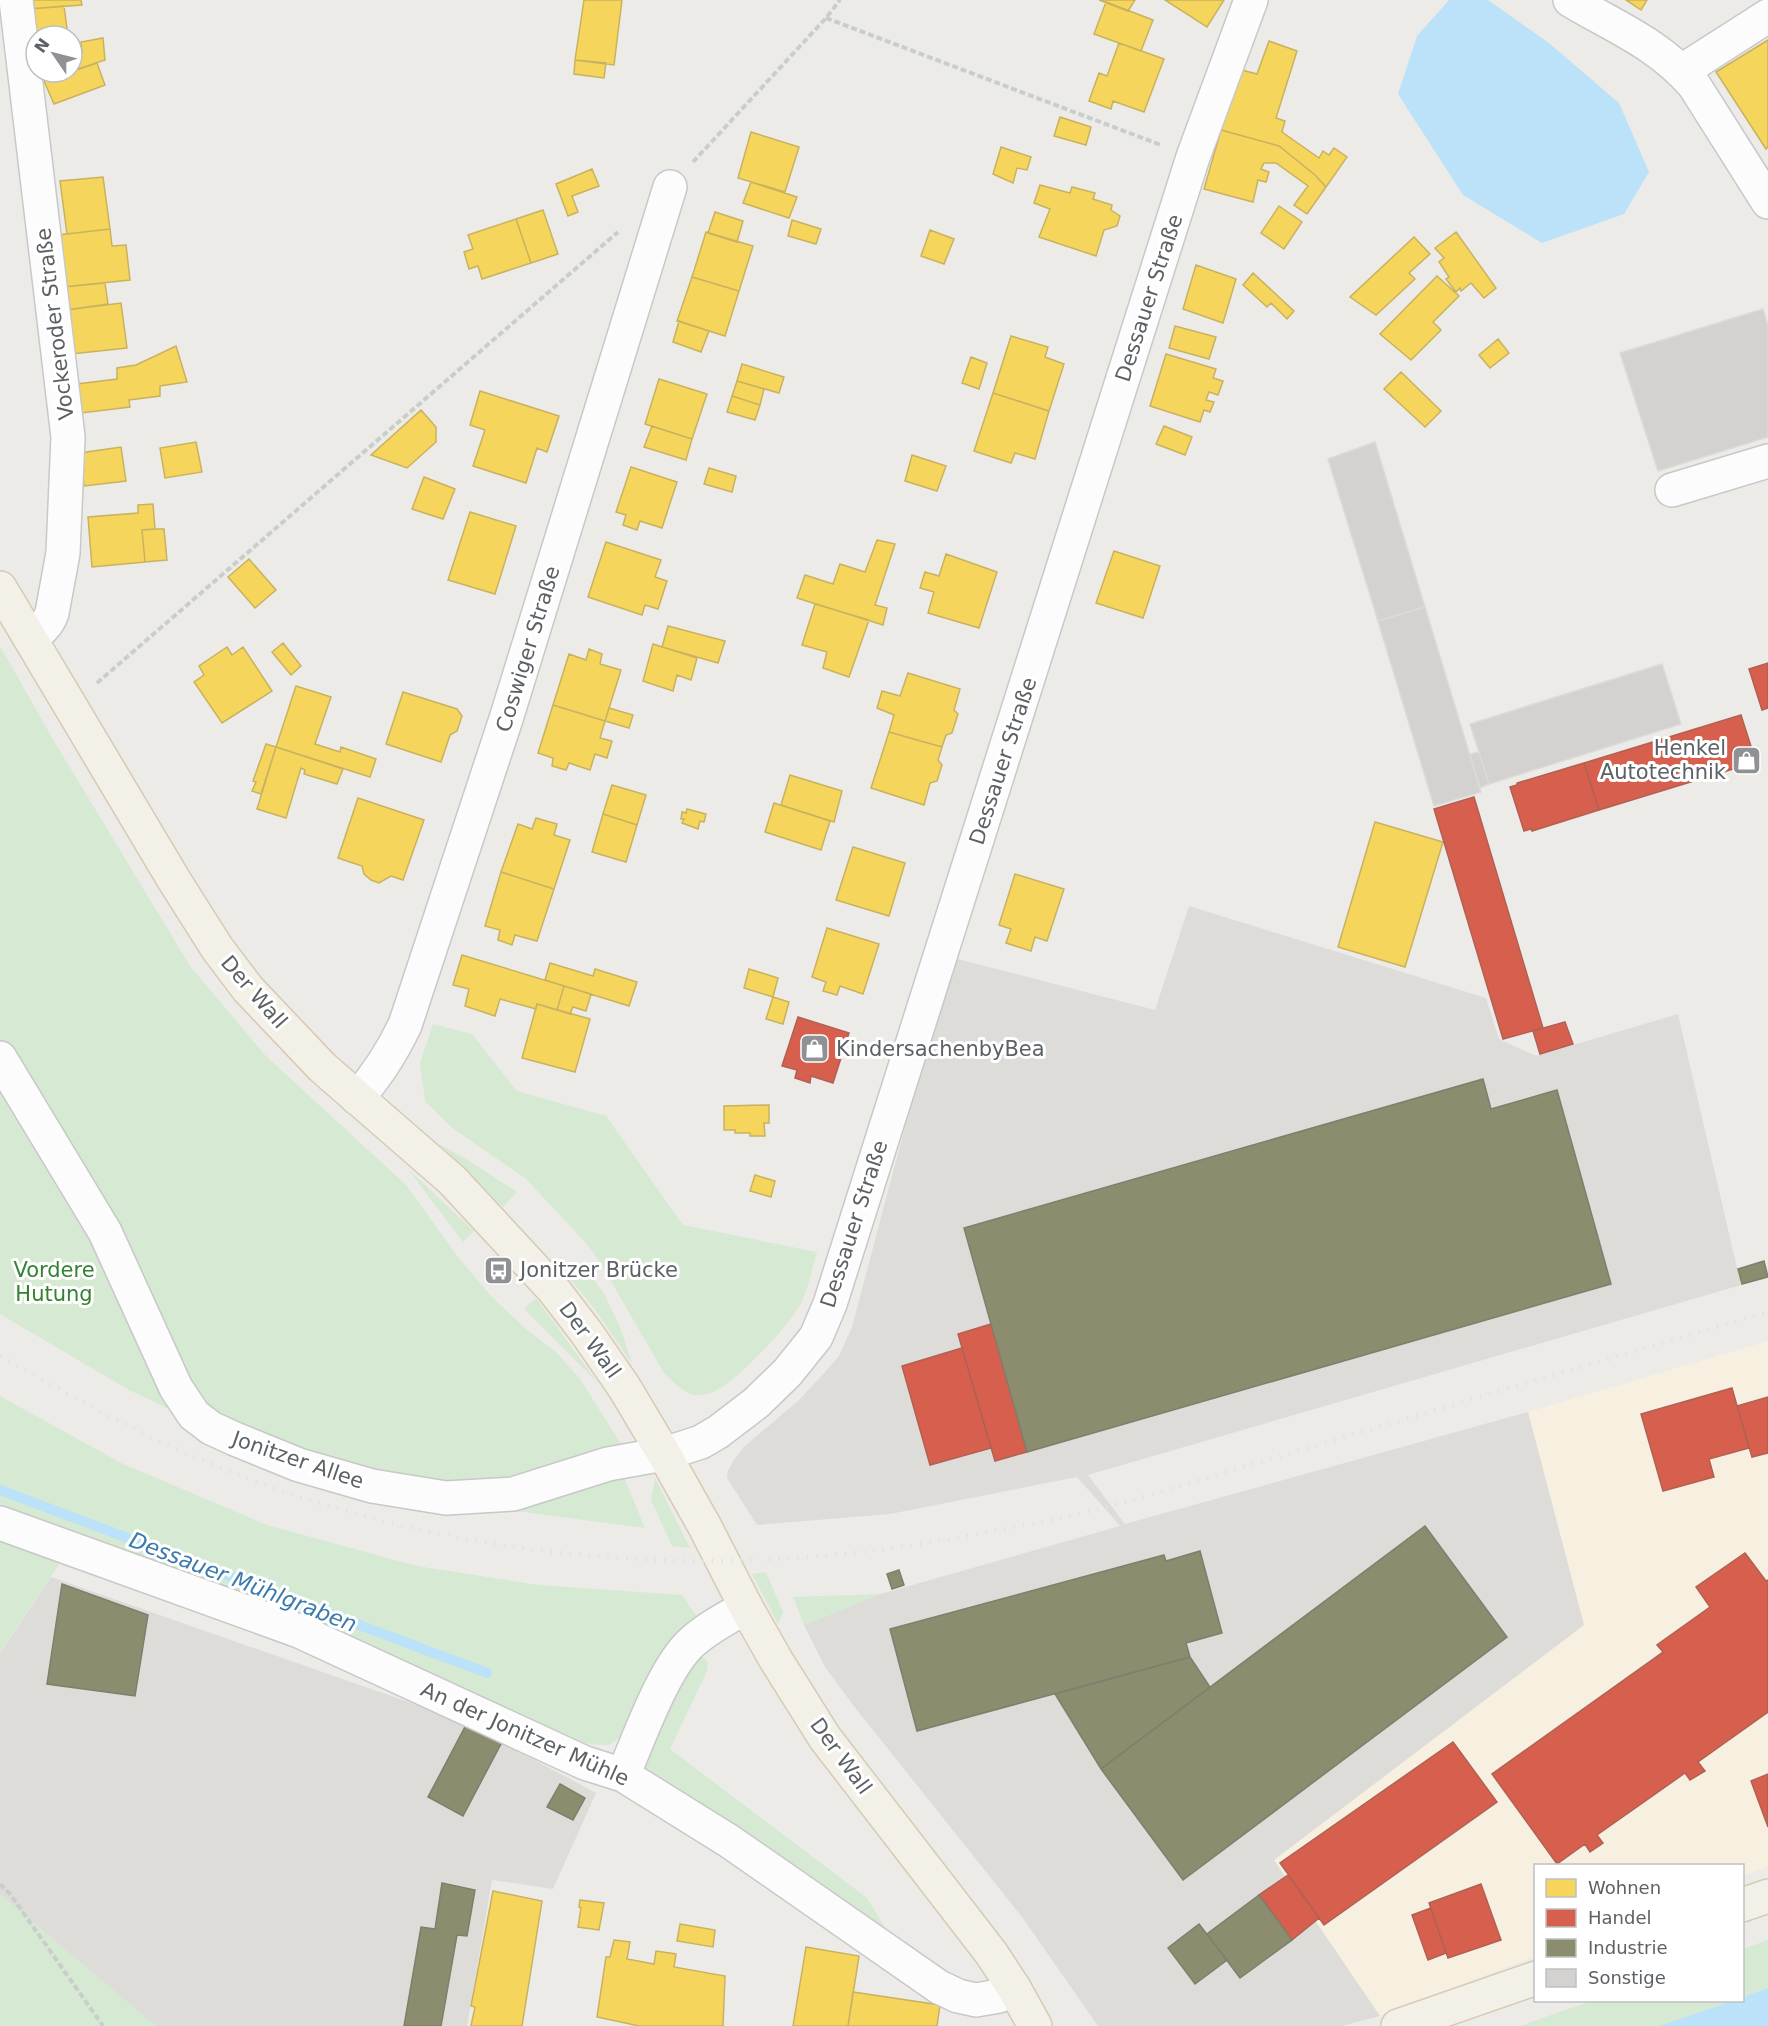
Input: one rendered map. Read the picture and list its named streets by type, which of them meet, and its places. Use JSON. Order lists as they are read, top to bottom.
{
  "streets": {
    "main road": ["Der Wall"],
    "street": [
      "Dessauer Straße",
      "Vockeroder Straße",
      "Coswiger Straße",
      "Jonitzer Allee",
      "An der Jonitzer Mühle"
    ]
  },
  "crossings": [
    ["Dessauer Straße", "Der Wall"],
    ["Dessauer Straße", "Jonitzer Allee"],
    ["Vockeroder Straße", "Der Wall"],
    ["Coswiger Straße", "Der Wall"],
    ["Der Wall", "Jonitzer Allee"],
    ["Der Wall", "An der Jonitzer Mühle"]
  ],
  "water": ["Dessauer Mühlgraben"],
  "parks": ["Vordere Hutung"],
  "places": {
    "shop": ["Henkel Autotechnik", "KindersachenbyBea"],
    "bus stop": ["Jonitzer Brücke"]
  },
  "legend": [
    "Wohnen",
    "Handel",
    "Industrie",
    "Sonstige"
  ],
  "north": "top left"
}
